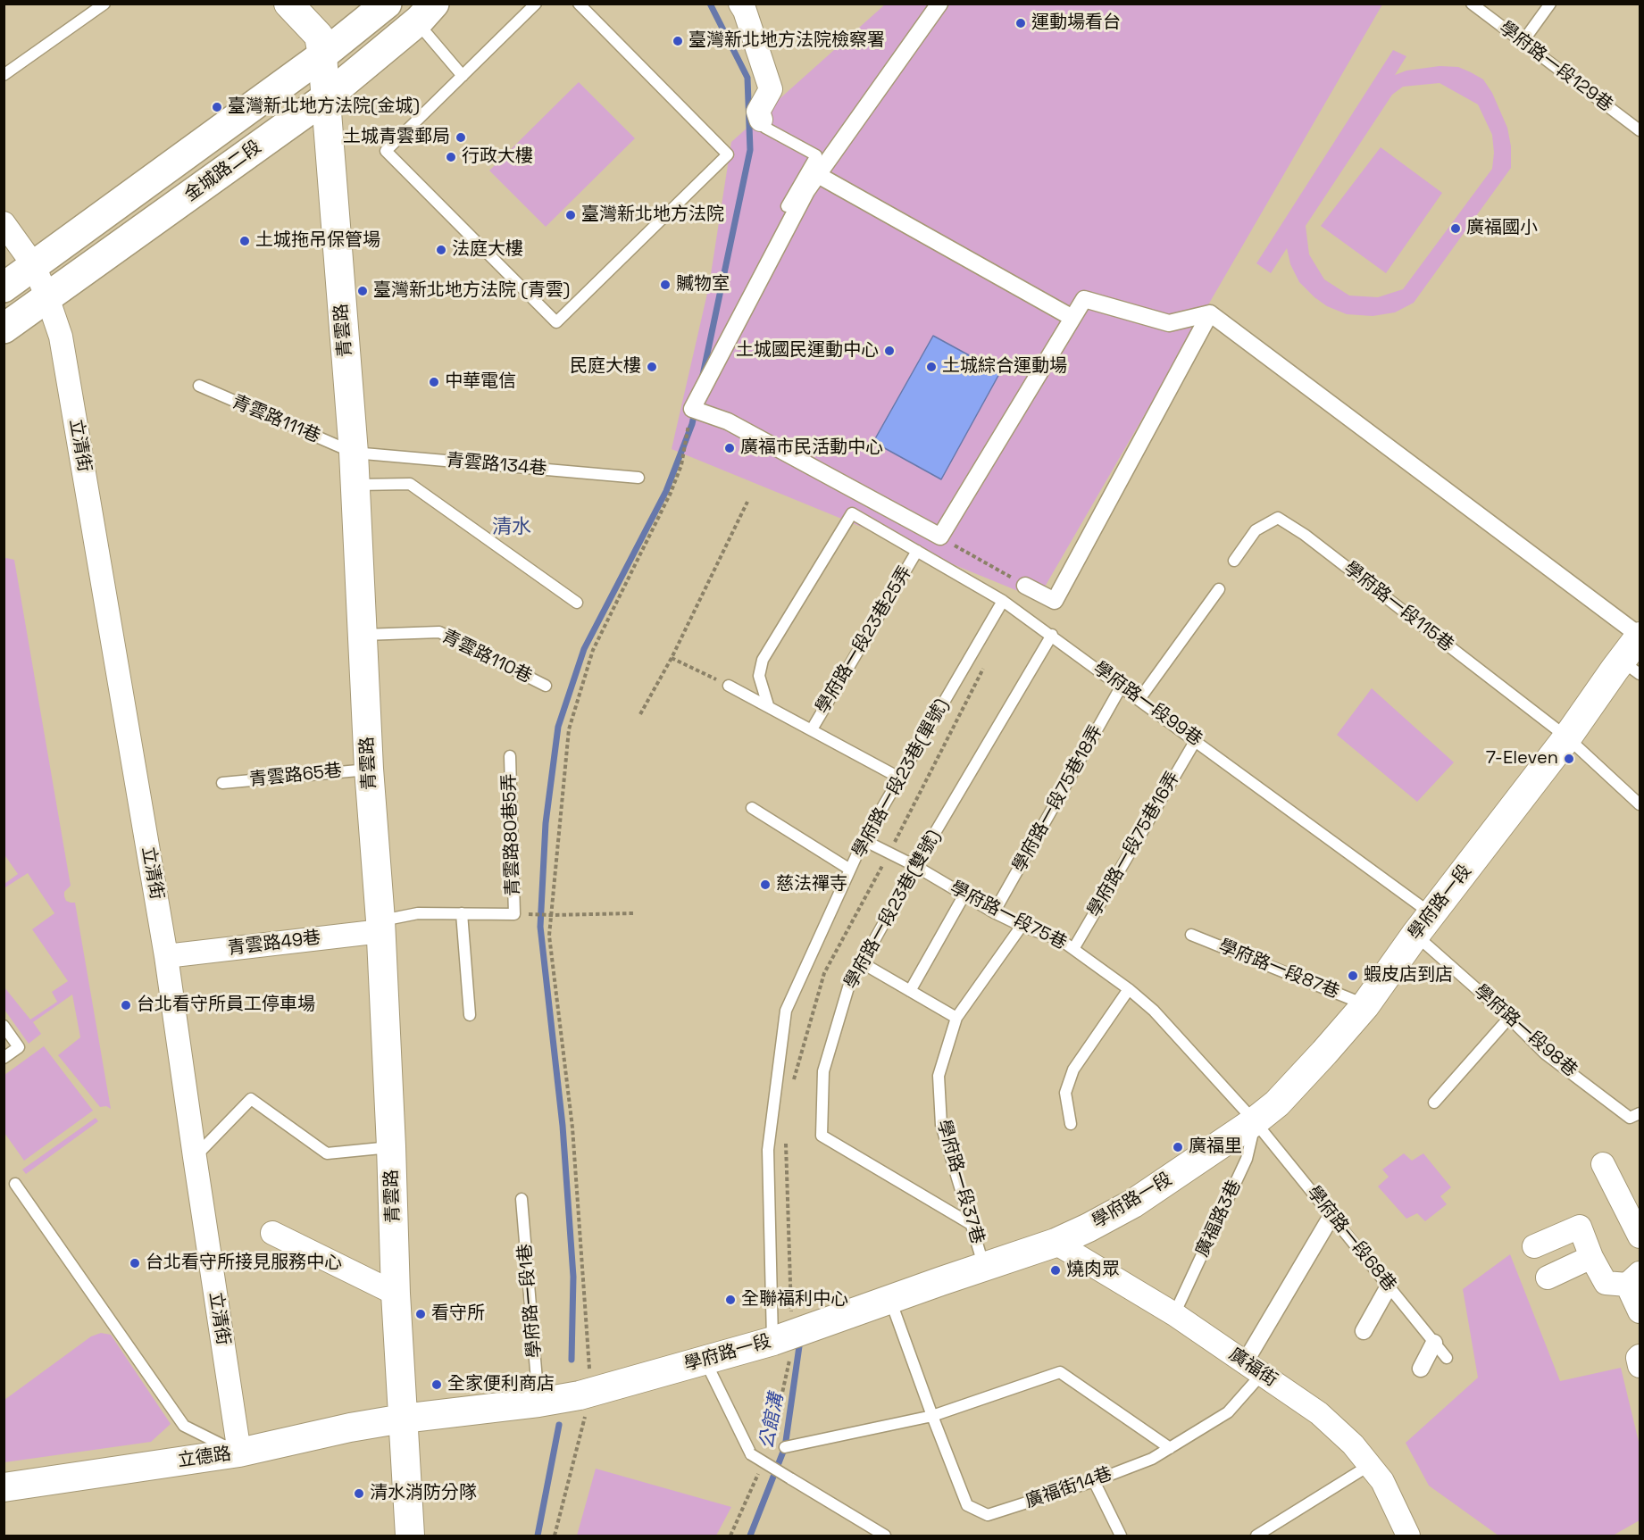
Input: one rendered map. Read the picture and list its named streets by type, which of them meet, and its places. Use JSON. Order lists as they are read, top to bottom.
{
  "streets": {
    "main road": ["金城路二段"],
    "street": [
      "青雲路",
      "立清街",
      "學府路一段",
      "青雲路49巷",
      "廣福街",
      "立德路"
    ],
    "lane": [
      "學府路一段129巷",
      "青雲路111巷",
      "青雲路134巷",
      "學府路一段115巷",
      "學府路一段23巷25弄",
      "青雲路110巷",
      "學府路一段99巷",
      "青雲路65巷",
      "學府路一段23巷(單號)",
      "學府路一段75巷18弄",
      "青雲路80巷5弄",
      "學府路一段75巷16弄",
      "學府路一段23巷(雙號)",
      "學府路一段75巷",
      "學府路一段87巷",
      "學府路一段98巷",
      "學府路一段37巷",
      "廣福路3巷",
      "學府路一段68巷",
      "學府路一段1巷",
      "廣福街14巷"
    ]
  },
  "crossings": [
    ["金城路二段", "青雲路"],
    ["金城路二段", "立清街"],
    ["青雲路", "青雲路111巷"],
    ["青雲路", "青雲路134巷"],
    ["青雲路", "青雲路110巷"],
    ["青雲路", "青雲路65巷"],
    ["青雲路", "學府路一段"],
    ["青雲路", "青雲路49巷"],
    ["青雲路", "立德路"],
    ["青雲路111巷", "青雲路134巷"],
    ["立清街", "青雲路49巷"],
    ["立清街", "立德路"],
    ["學府路一段115巷", "學府路一段"],
    ["學府路一段23巷25弄", "學府路一段99巷"],
    ["學府路一段23巷25弄", "學府路一段23巷(單號)"],
    ["學府路一段99巷", "學府路一段23巷(單號)"],
    ["學府路一段99巷", "學府路一段75巷18弄"],
    ["學府路一段99巷", "學府路一段75巷16弄"],
    ["學府路一段99巷", "學府路一段"],
    ["學府路一段99巷", "學府路一段23巷(雙號)"],
    ["學府路一段99巷", "學府路一段98巷"],
    ["學府路一段23巷(單號)", "學府路一段"],
    ["學府路一段23巷(單號)", "學府路一段75巷"],
    ["學府路一段75巷18弄", "學府路一段75巷"],
    ["學府路一段75巷16弄", "學府路一段75巷"],
    ["學府路一段", "學府路一段75巷"],
    ["學府路一段", "學府路一段87巷"],
    ["學府路一段", "學府路一段98巷"],
    ["學府路一段", "學府路一段37巷"],
    ["學府路一段", "廣福路3巷"],
    ["學府路一段", "學府路一段68巷"],
    ["學府路一段", "學府路一段1巷"],
    ["學府路一段", "廣福街"],
    ["學府路一段", "立德路"],
    ["學府路一段23巷(雙號)", "學府路一段75巷"],
    ["學府路一段23巷(雙號)", "學府路一段37巷"],
    ["學府路一段75巷", "學府路一段37巷"],
    ["學府路一段75巷", "廣福路3巷"],
    ["學府路一段75巷", "學府路一段68巷"],
    ["廣福路3巷", "學府路一段68巷"],
    ["廣福路3巷", "廣福街"],
    ["廣福街", "廣福街14巷"]
  ],
  "districts": ["清水"],
  "water": ["公館溝"],
  "places": [
    "運動場看台",
    "臺灣新北地方法院檢察署",
    "臺灣新北地方法院(金城)",
    "土城青雲郵局",
    "行政大樓",
    "臺灣新北地方法院",
    "廣福國小",
    "土城拖吊保管場",
    "法庭大樓",
    "贓物室",
    "臺灣新北地方法院 (青雲)",
    "土城國民運動中心",
    "民庭大樓",
    "土城綜合運動場",
    "中華電信",
    "廣福市民活動中心",
    "7-Eleven",
    "慈法禪寺",
    "蝦皮店到店",
    "台北看守所員工停車場",
    "廣福里",
    "台北看守所接見服務中心",
    "燒肉眾",
    "全聯福利中心",
    "看守所",
    "全家便利商店",
    "清水消防分隊"
  ]
}
